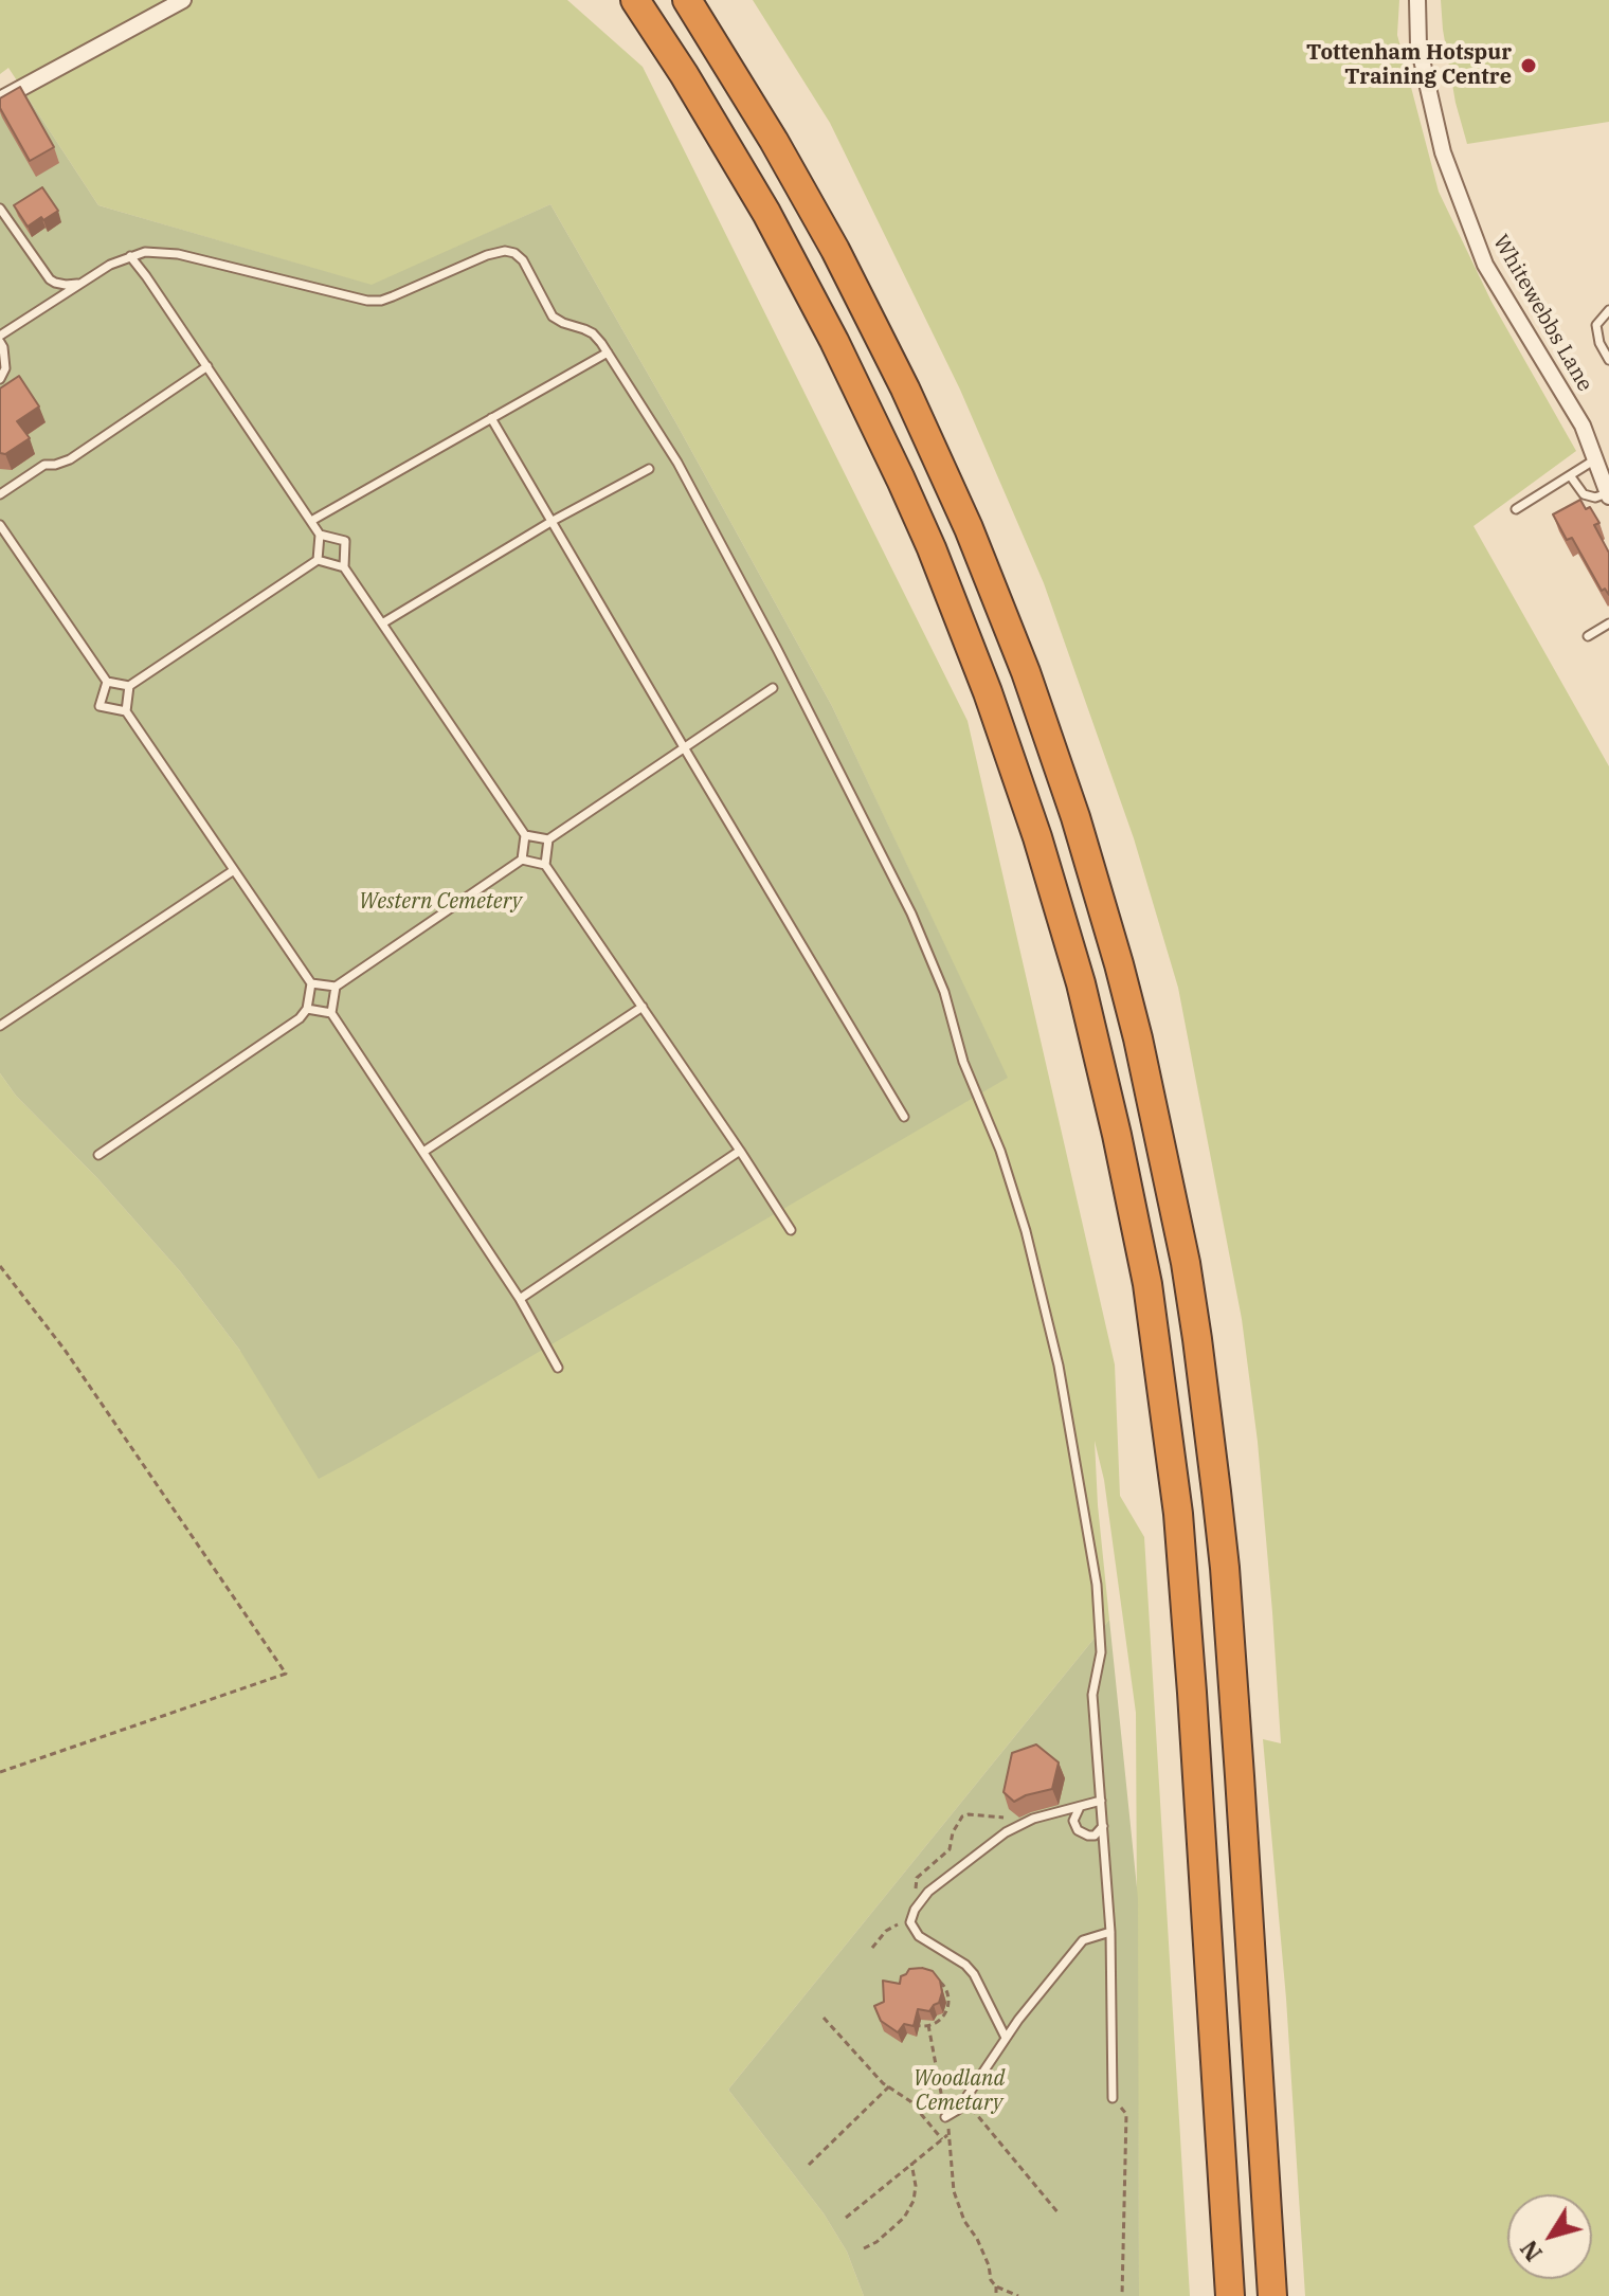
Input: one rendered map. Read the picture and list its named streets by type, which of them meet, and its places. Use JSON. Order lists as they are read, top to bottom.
{
  "streets": {
    "street": ["Whitewebbs Lane"]
  },
  "parks": ["Western Cemetery", "Woodland Cemetary"],
  "places": ["Tottenham Hotspur Training Centre"],
  "north": "bottom left"
}
